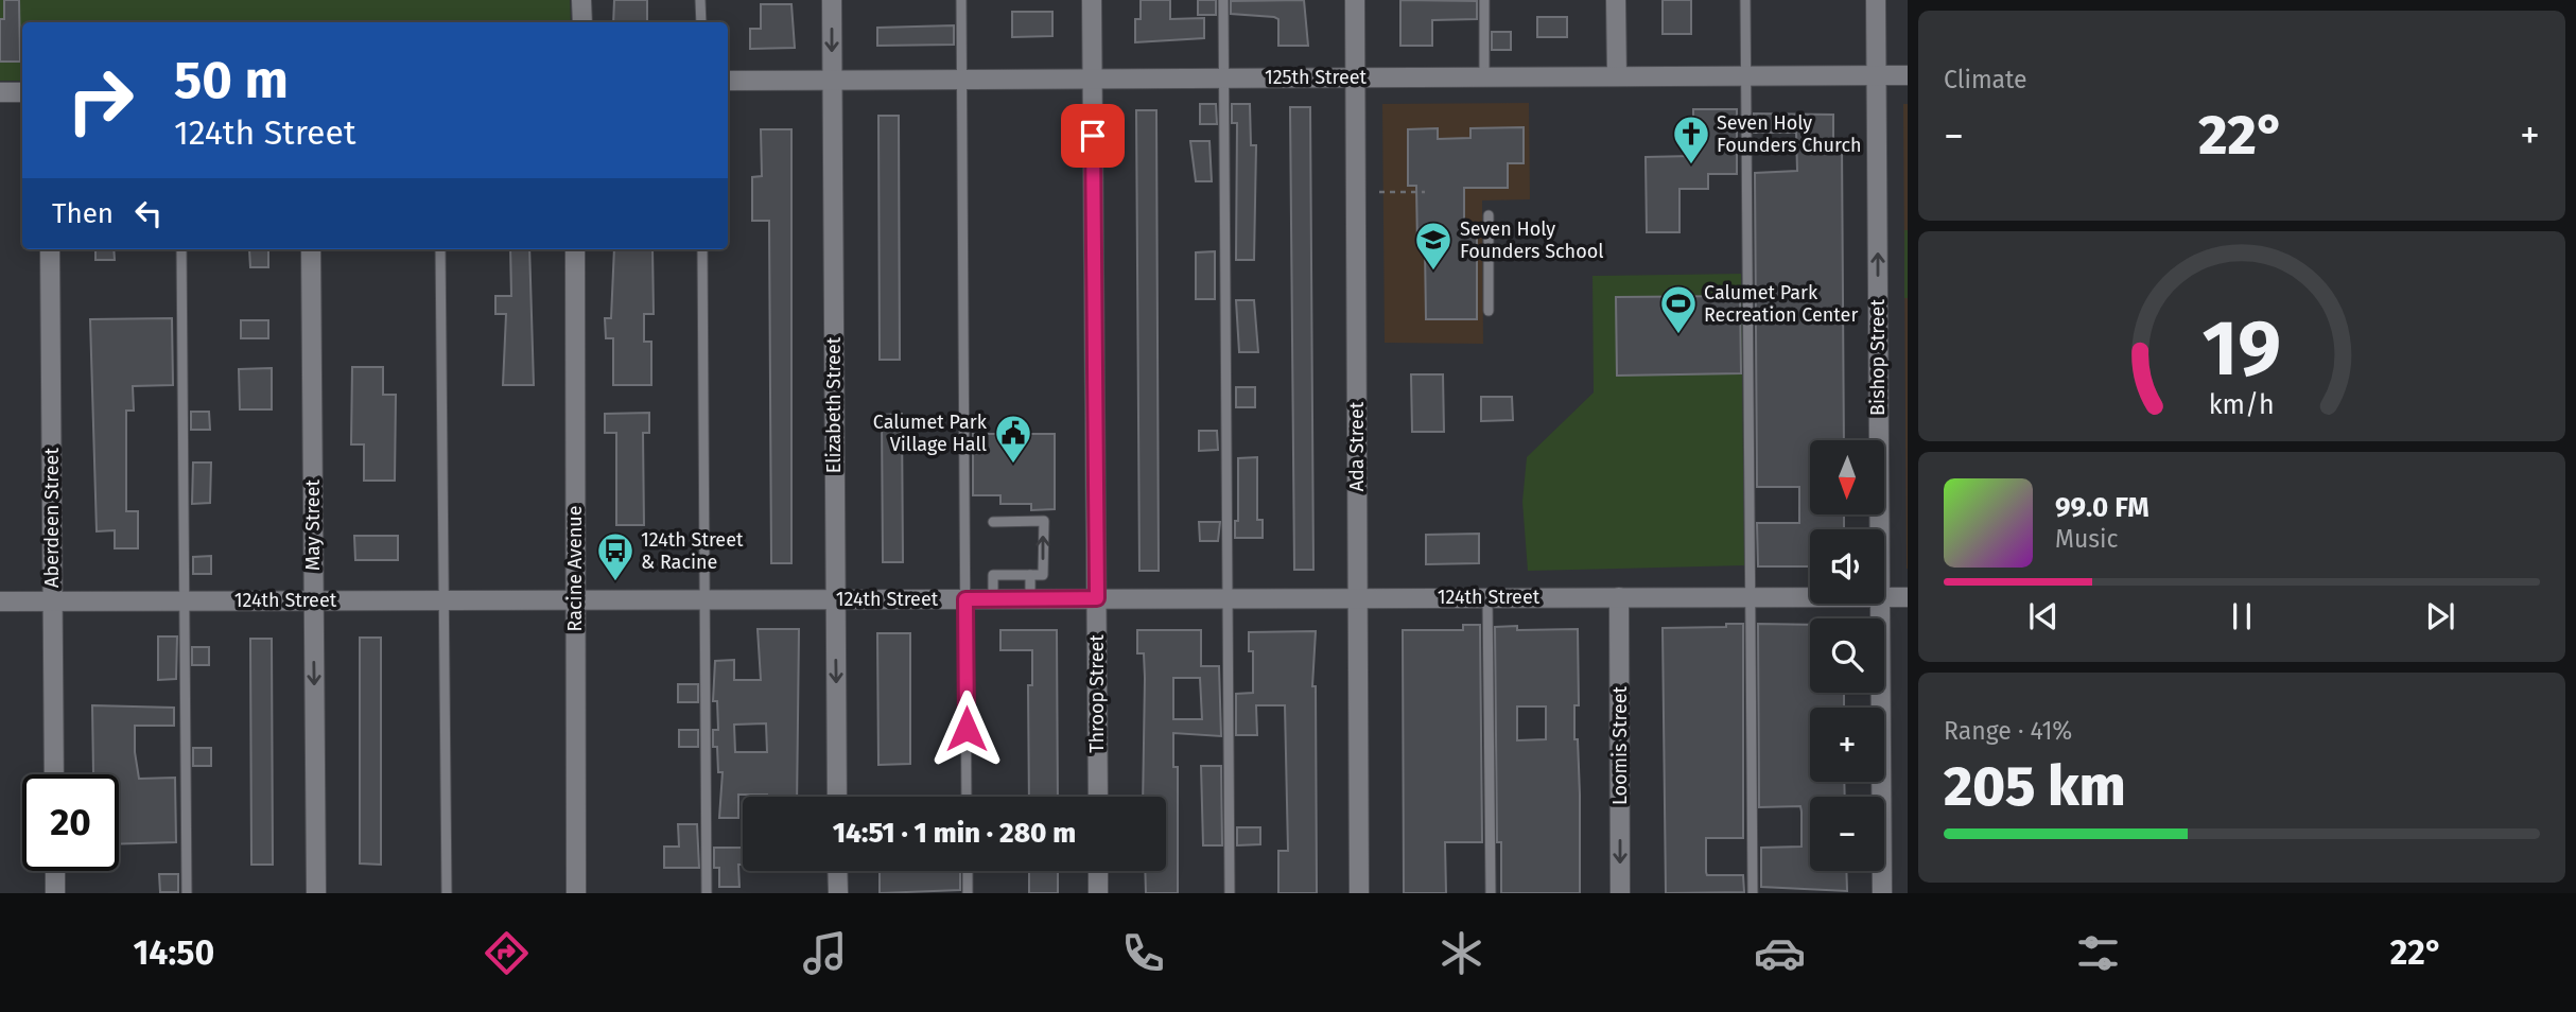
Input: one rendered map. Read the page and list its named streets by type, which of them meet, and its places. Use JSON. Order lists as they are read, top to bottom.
{
  "streets": {
    "street": [
      "125th Street",
      "Bishop Street",
      "Elizabeth Street",
      "Ada Street",
      "Aberdeen Street",
      "May Street",
      "Racine Avenue",
      "124th Street",
      "Throop Street",
      "Loomis Street"
    ]
  },
  "crossings": [
    ["125th Street", "Bishop Street"],
    ["125th Street", "Elizabeth Street"],
    ["125th Street", "Ada Street"],
    ["125th Street", "Throop Street"],
    ["Elizabeth Street", "124th Street"],
    ["Ada Street", "124th Street"],
    ["Aberdeen Street", "124th Street"],
    ["May Street", "124th Street"],
    ["Racine Avenue", "124th Street"],
    ["124th Street", "Throop Street"],
    ["124th Street", "Loomis Street"]
  ],
  "one_way": ["Bishop Street", "May Street", "Loomis Street"],
  "places": {
    "church": ["Seven Holy Founders Church"],
    "school or university": ["Seven Holy Founders School"],
    "sports": ["Calumet Park Recreation Center"],
    "public building": ["Calumet Park Village Hall"],
    "bus stop": ["124th Street & Racine"]
  },
  "north": "bottom",
  "page": {
    "tile": [
      "Climate",
      ["Range · 41%", "205 km"]
    ],
    "turn": ["50 m", "124th Street"],
    "heat": ["−", "22°", "+"],
    "then": "Then",
    "map_buttons": ["+", "−"],
    "song": ["99.0 FM", "Music"],
    "limit": "20",
    "trip": "14:51 · 1 min · 280 m",
    "tabs": ["14:50", "22°"],
    "gauge": ["19", "km/h"]
  }
}
